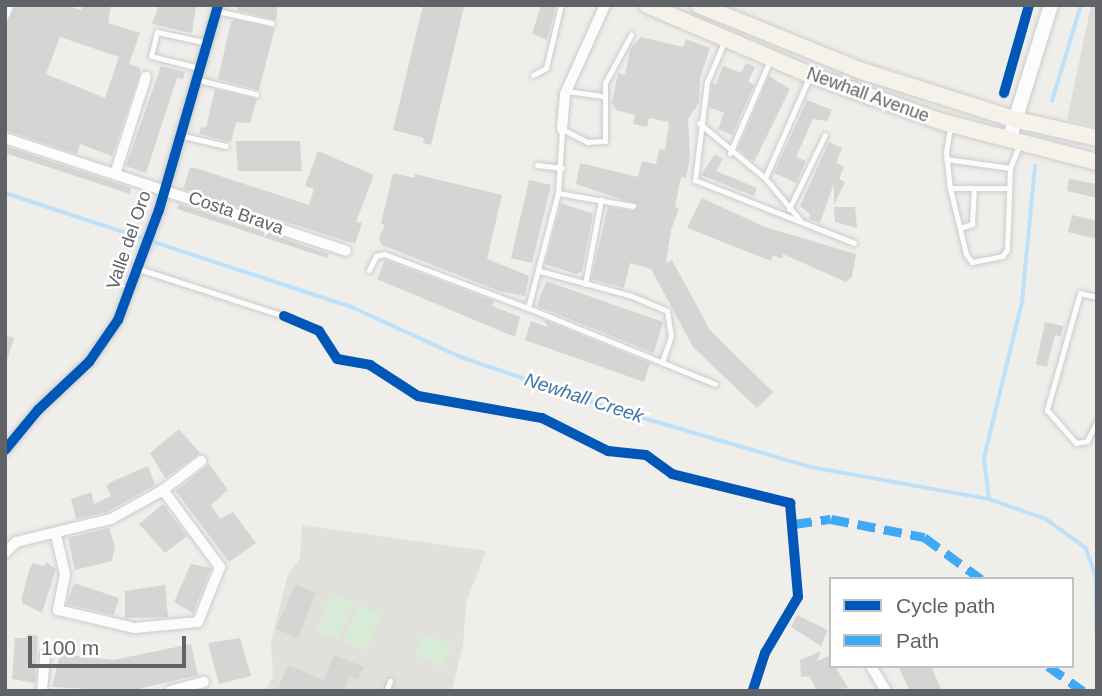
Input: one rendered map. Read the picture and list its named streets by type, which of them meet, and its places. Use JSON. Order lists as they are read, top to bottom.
{
  "streets": {
    "main road": ["Newhall Avenue"],
    "street": ["Costa Brava", "Valle del Oro"]
  },
  "crossings": [
    ["Costa Brava", "Valle del Oro"]
  ],
  "water": ["Newhall Creek"],
  "legend": ["Cycle path", "Path"],
  "scale_bar": "100 m"
}
